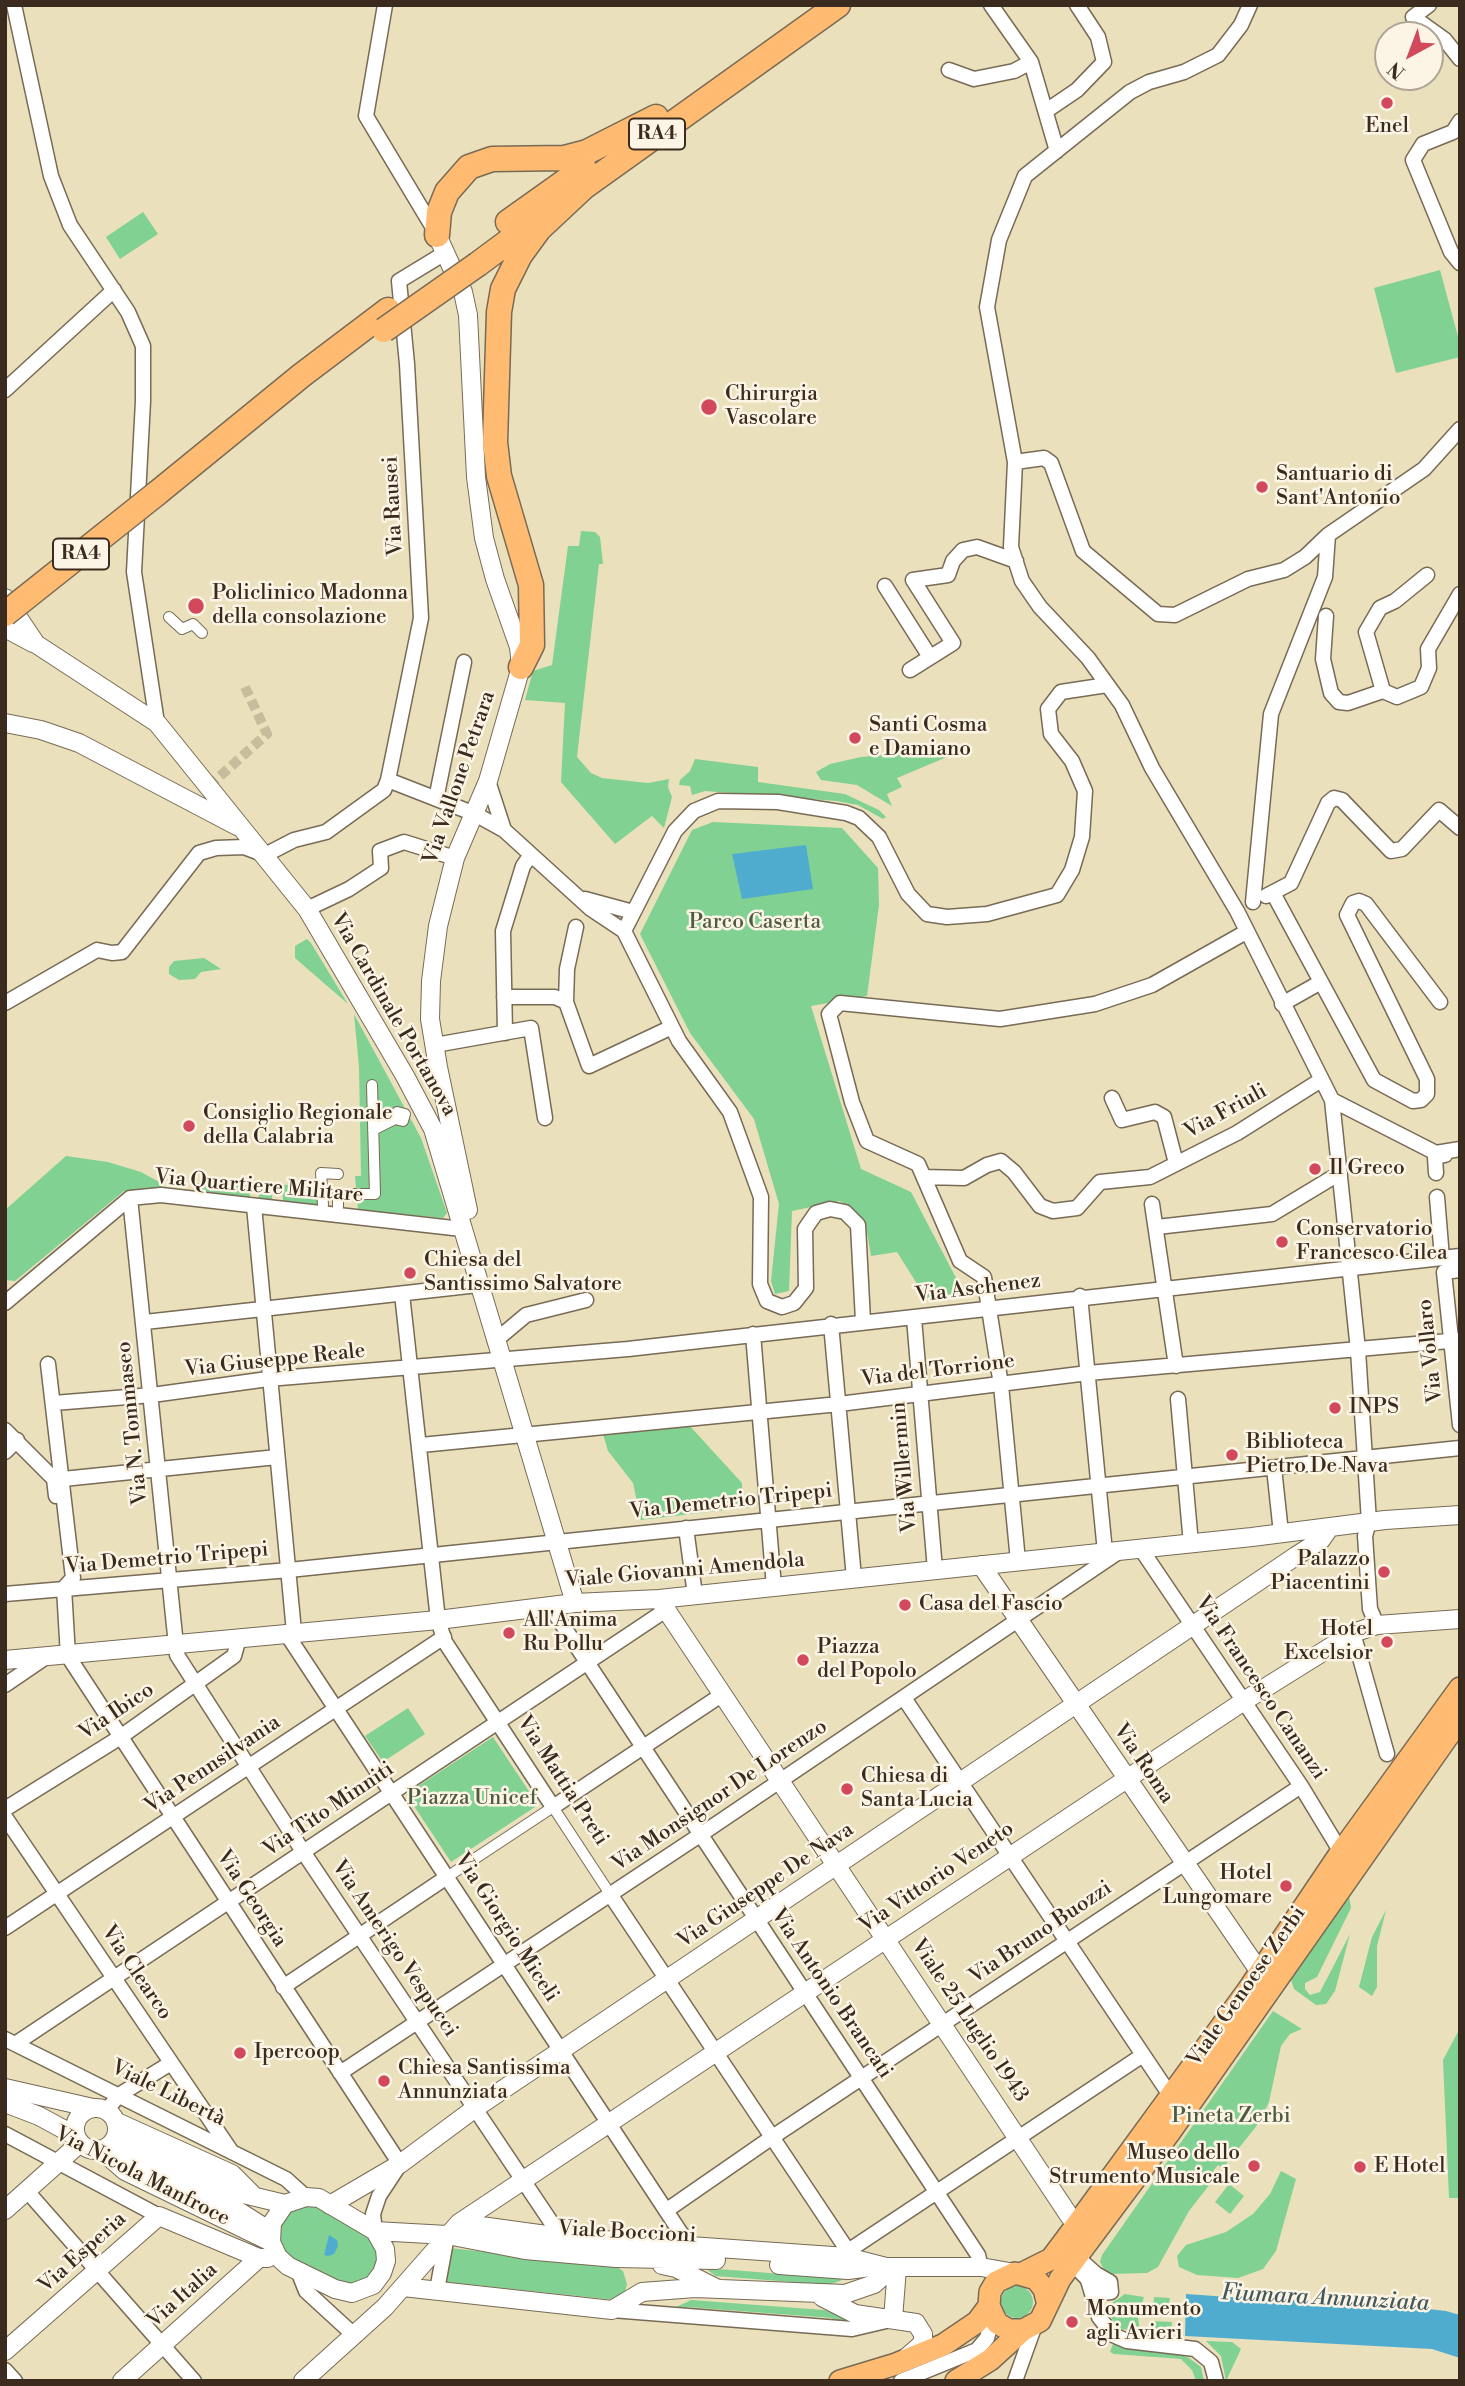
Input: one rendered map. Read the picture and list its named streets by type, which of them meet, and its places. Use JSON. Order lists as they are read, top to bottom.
{
  "streets": {
    "highway": ["RA4"],
    "main road": ["Viale Genoese Zerbi"],
    "street": [
      "Via Rausei",
      "Via Vallone Petrara",
      "Via Cardinale Portanova",
      "Via Friuli",
      "Via Quartiere Militare",
      "Via Aschenez",
      "Via Vollaro",
      "Via Giuseppe Reale",
      "Via del Torrione",
      "Via N. Tommaseo",
      "Via Willermin",
      "Via Demetrio Tripepi",
      "Viale Giovanni Amendola",
      "Via Francesco Cananzi",
      "Via Ibico",
      "Via Roma",
      "Via Pennsilvania",
      "Via Mattia Preti",
      "Via Monsignor De Lorenzo",
      "Via Tito Minniti",
      "Via Vittorio Veneto",
      "Via Giuseppe De Nava",
      "Via Georgia",
      "Via Giorgio Miceli",
      "Via Bruno Buozzi",
      "Via Amerigo Vespucci",
      "Via Clearco",
      "Via Antonio Brancati",
      "Viale 25 Luglio 1943",
      "Viale Libertà",
      "Via Nicola Manfroce",
      "Viale Boccioni",
      "Via Esperia",
      "Via Italia"
    ]
  },
  "crossings": [
    ["RA4", "Via Rausei"],
    ["RA4", "Via Vallone Petrara"],
    ["Via Rausei", "Via Vallone Petrara"],
    ["Via Vallone Petrara", "Via Cardinale Portanova"],
    ["Via Vallone Petrara", "Via Quartiere Militare"],
    ["Via Cardinale Portanova", "Via Quartiere Militare"],
    ["Via Cardinale Portanova", "Via Aschenez"],
    ["Via Cardinale Portanova", "Via Giuseppe Reale"],
    ["Via Cardinale Portanova", "Via del Torrione"],
    ["Via Cardinale Portanova", "Via Demetrio Tripepi"],
    ["Via Cardinale Portanova", "Viale Giovanni Amendola"],
    ["Via Quartiere Militare", "Via N. Tommaseo"],
    ["Via Aschenez", "Via Vollaro"],
    ["Via Aschenez", "Via Giuseppe Reale"],
    ["Via Aschenez", "Via Willermin"],
    ["Via Vollaro", "Via del Torrione"],
    ["Via Giuseppe Reale", "Via N. Tommaseo"],
    ["Via del Torrione", "Via Willermin"],
    ["Via N. Tommaseo", "Via Demetrio Tripepi"],
    ["Via N. Tommaseo", "Viale Giovanni Amendola"],
    ["Via N. Tommaseo", "Via Amerigo Vespucci"],
    ["Via Willermin", "Via Demetrio Tripepi"],
    ["Via Willermin", "Viale Giovanni Amendola"],
    ["Viale Giovanni Amendola", "Via Francesco Cananzi"],
    ["Viale Giovanni Amendola", "Via Ibico"],
    ["Viale Giovanni Amendola", "Via Roma"],
    ["Viale Giovanni Amendola", "Via Pennsilvania"],
    ["Viale Giovanni Amendola", "Via Mattia Preti"],
    ["Viale Giovanni Amendola", "Via Monsignor De Lorenzo"],
    ["Viale Giovanni Amendola", "Via Tito Minniti"],
    ["Viale Giovanni Amendola", "Via Giuseppe De Nava"],
    ["Viale Giovanni Amendola", "Via Georgia"],
    ["Viale Giovanni Amendola", "Via Giorgio Miceli"],
    ["Viale Giovanni Amendola", "Via Amerigo Vespucci"],
    ["Viale Giovanni Amendola", "Via Antonio Brancati"],
    ["Viale Giovanni Amendola", "Viale 25 Luglio 1943"],
    ["Via Francesco Cananzi", "Via Vittorio Veneto"],
    ["Via Francesco Cananzi", "Via Giuseppe De Nava"],
    ["Via Francesco Cananzi", "Via Bruno Buozzi"],
    ["Via Francesco Cananzi", "Viale Genoese Zerbi"],
    ["Via Ibico", "Via Georgia"],
    ["Via Ibico", "Via Amerigo Vespucci"],
    ["Via Roma", "Via Monsignor De Lorenzo"],
    ["Via Roma", "Via Vittorio Veneto"],
    ["Via Roma", "Via Giuseppe De Nava"],
    ["Via Roma", "Via Bruno Buozzi"],
    ["Via Roma", "Viale Genoese Zerbi"],
    ["Via Pennsilvania", "Via Mattia Preti"],
    ["Via Pennsilvania", "Via Georgia"],
    ["Via Pennsilvania", "Via Giorgio Miceli"],
    ["Via Pennsilvania", "Via Amerigo Vespucci"],
    ["Via Pennsilvania", "Via Clearco"],
    ["Via Mattia Preti", "Via Monsignor De Lorenzo"],
    ["Via Mattia Preti", "Via Tito Minniti"],
    ["Via Mattia Preti", "Via Vittorio Veneto"],
    ["Via Mattia Preti", "Via Giuseppe De Nava"],
    ["Via Mattia Preti", "Via Bruno Buozzi"],
    ["Via Mattia Preti", "Viale Boccioni"],
    ["Via Monsignor De Lorenzo", "Via Georgia"],
    ["Via Monsignor De Lorenzo", "Via Giorgio Miceli"],
    ["Via Monsignor De Lorenzo", "Via Amerigo Vespucci"],
    ["Via Monsignor De Lorenzo", "Via Antonio Brancati"],
    ["Via Monsignor De Lorenzo", "Viale 25 Luglio 1943"],
    ["Via Tito Minniti", "Via Georgia"],
    ["Via Tito Minniti", "Via Giorgio Miceli"],
    ["Via Tito Minniti", "Via Amerigo Vespucci"],
    ["Via Tito Minniti", "Via Clearco"],
    ["Via Tito Minniti", "Via Antonio Brancati"],
    ["Via Tito Minniti", "Viale 25 Luglio 1943"],
    ["Via Tito Minniti", "Viale Libertà"],
    ["Via Vittorio Veneto", "Via Giorgio Miceli"],
    ["Via Vittorio Veneto", "Via Amerigo Vespucci"],
    ["Via Vittorio Veneto", "Via Antonio Brancati"],
    ["Via Vittorio Veneto", "Viale 25 Luglio 1943"],
    ["Via Vittorio Veneto", "Viale Boccioni"],
    ["Via Giuseppe De Nava", "Via Georgia"],
    ["Via Giuseppe De Nava", "Via Giorgio Miceli"],
    ["Via Giuseppe De Nava", "Via Amerigo Vespucci"],
    ["Via Giuseppe De Nava", "Via Antonio Brancati"],
    ["Via Giuseppe De Nava", "Viale 25 Luglio 1943"],
    ["Via Giuseppe De Nava", "Viale Libertà"],
    ["Via Giuseppe De Nava", "Viale Boccioni"],
    ["Via Giorgio Miceli", "Via Bruno Buozzi"],
    ["Via Giorgio Miceli", "Viale Boccioni"],
    ["Via Bruno Buozzi", "Via Antonio Brancati"],
    ["Via Bruno Buozzi", "Viale 25 Luglio 1943"],
    ["Via Amerigo Vespucci", "Viale Boccioni"],
    ["Via Clearco", "Viale Libertà"],
    ["Viale Genoese Zerbi", "Viale 25 Luglio 1943"],
    ["Viale Genoese Zerbi", "Viale Boccioni"],
    ["Via Antonio Brancati", "Viale Boccioni"],
    ["Viale Libertà", "Viale Boccioni"],
    ["Via Nicola Manfroce", "Via Esperia"],
    ["Via Nicola Manfroce", "Via Italia"]
  ],
  "water": ["Fiumara Annunziata"],
  "parks": ["Parco Caserta", "Piazza Unicef", "Pineta Zerbi"],
  "places": [
    "Enel",
    "Chirurgia Vascolare",
    "Santuario di Sant'Antonio",
    "Policlinico Madonna della consolazione",
    "Santi Cosma e Damiano",
    "Consiglio Regionale della Calabria",
    "Il Greco",
    "Conservatorio Francesco Cilea",
    "Chiesa del Santissimo Salvatore",
    "INPS",
    "Biblioteca Pietro De Nava",
    "Palazzo Piacentini",
    "Casa del Fascio",
    "All'Anima Ru Pollu",
    "Hotel Excelsior",
    "Piazza del Popolo",
    "Chiesa di Santa Lucia",
    "Hotel Lungomare",
    "Ipercoop",
    "Chiesa Santissima Annunziata",
    "Museo dello Strumento Musicale",
    "E Hotel",
    "Monumento agli Avieri"
  ],
  "north": "bottom left"
}
